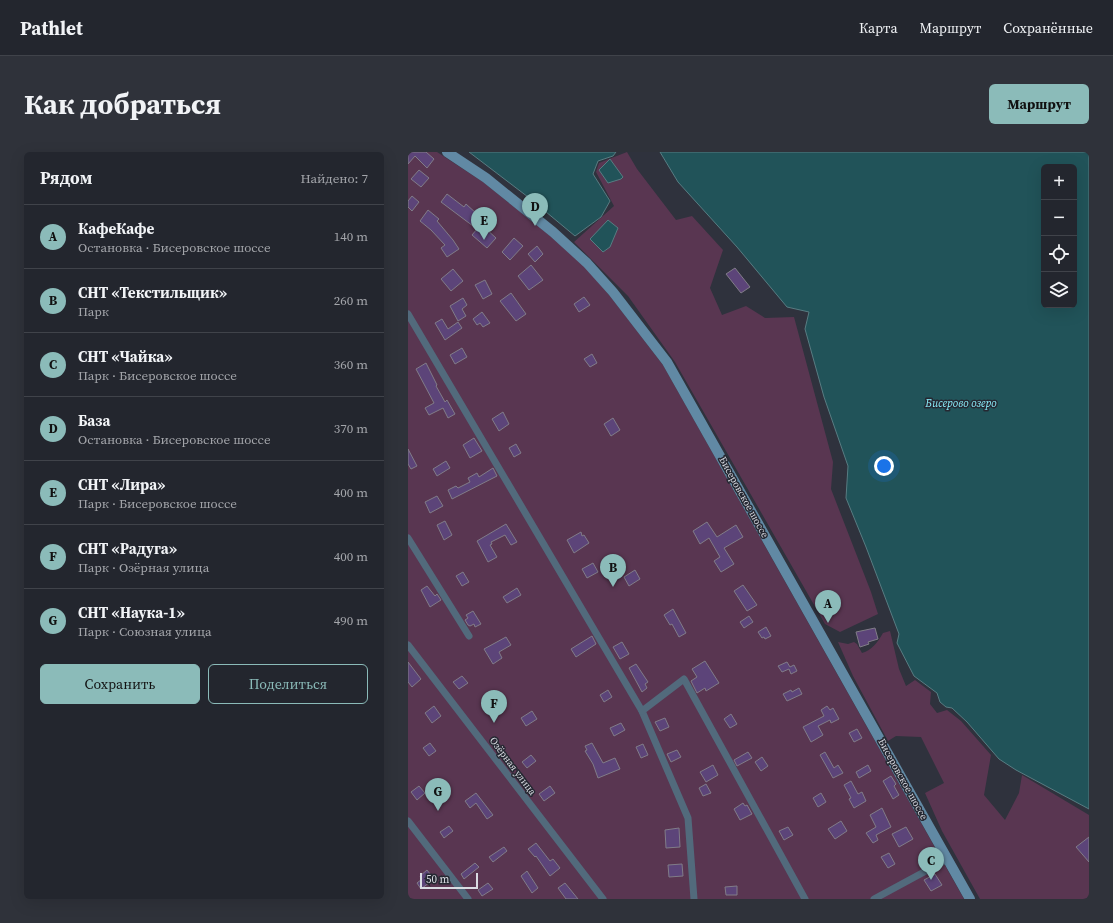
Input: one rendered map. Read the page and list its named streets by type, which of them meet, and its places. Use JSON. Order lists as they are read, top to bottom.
{
  "streets": {
    "main road": ["Бисеровское шоссе"],
    "street": ["Озёрная улица"]
  },
  "water": ["Бисерово озеро"],
  "scale_bar": "50 m",
  "page": {
    "header": "Pathlet",
    "nav": ["Карта", "Маршрут", "Сохранённые"],
    "buttons": [
      "Маршрут",
      ["Сохранить", "Поделиться"]
    ],
    "title": "Как добраться",
    "heading": ["Рядом", "Найдено: 7"],
    "map_buttons": ["+", "−"],
    "pins": [
      "D",
      "E",
      "B",
      "A",
      "F",
      "G",
      "C"
    ],
    "list": [
      {
        "mark": "A",
        "name": "КафеКафе",
        "note": "Остановка · Бисеровское шоссе",
        "value": "140 m"
      },
      {
        "mark": "B",
        "name": "СНТ «Текстильщик»",
        "note": "Парк",
        "value": "260 m"
      },
      {
        "mark": "C",
        "name": "СНТ «Чайка»",
        "note": "Парк · Бисеровское шоссе",
        "value": "360 m"
      },
      {
        "mark": "D",
        "name": "База",
        "note": "Остановка · Бисеровское шоссе",
        "value": "370 m"
      },
      {
        "mark": "E",
        "name": "СНТ «Лира»",
        "note": "Парк · Бисеровское шоссе",
        "value": "400 m"
      },
      {
        "mark": "F",
        "name": "СНТ «Радуга»",
        "note": "Парк · Озёрная улица",
        "value": "400 m"
      },
      {
        "mark": "G",
        "name": "СНТ «Наука-1»",
        "note": "Парк · Союзная улица",
        "value": "490 m"
      }
    ],
    "scale": "50 m"
  }
}
